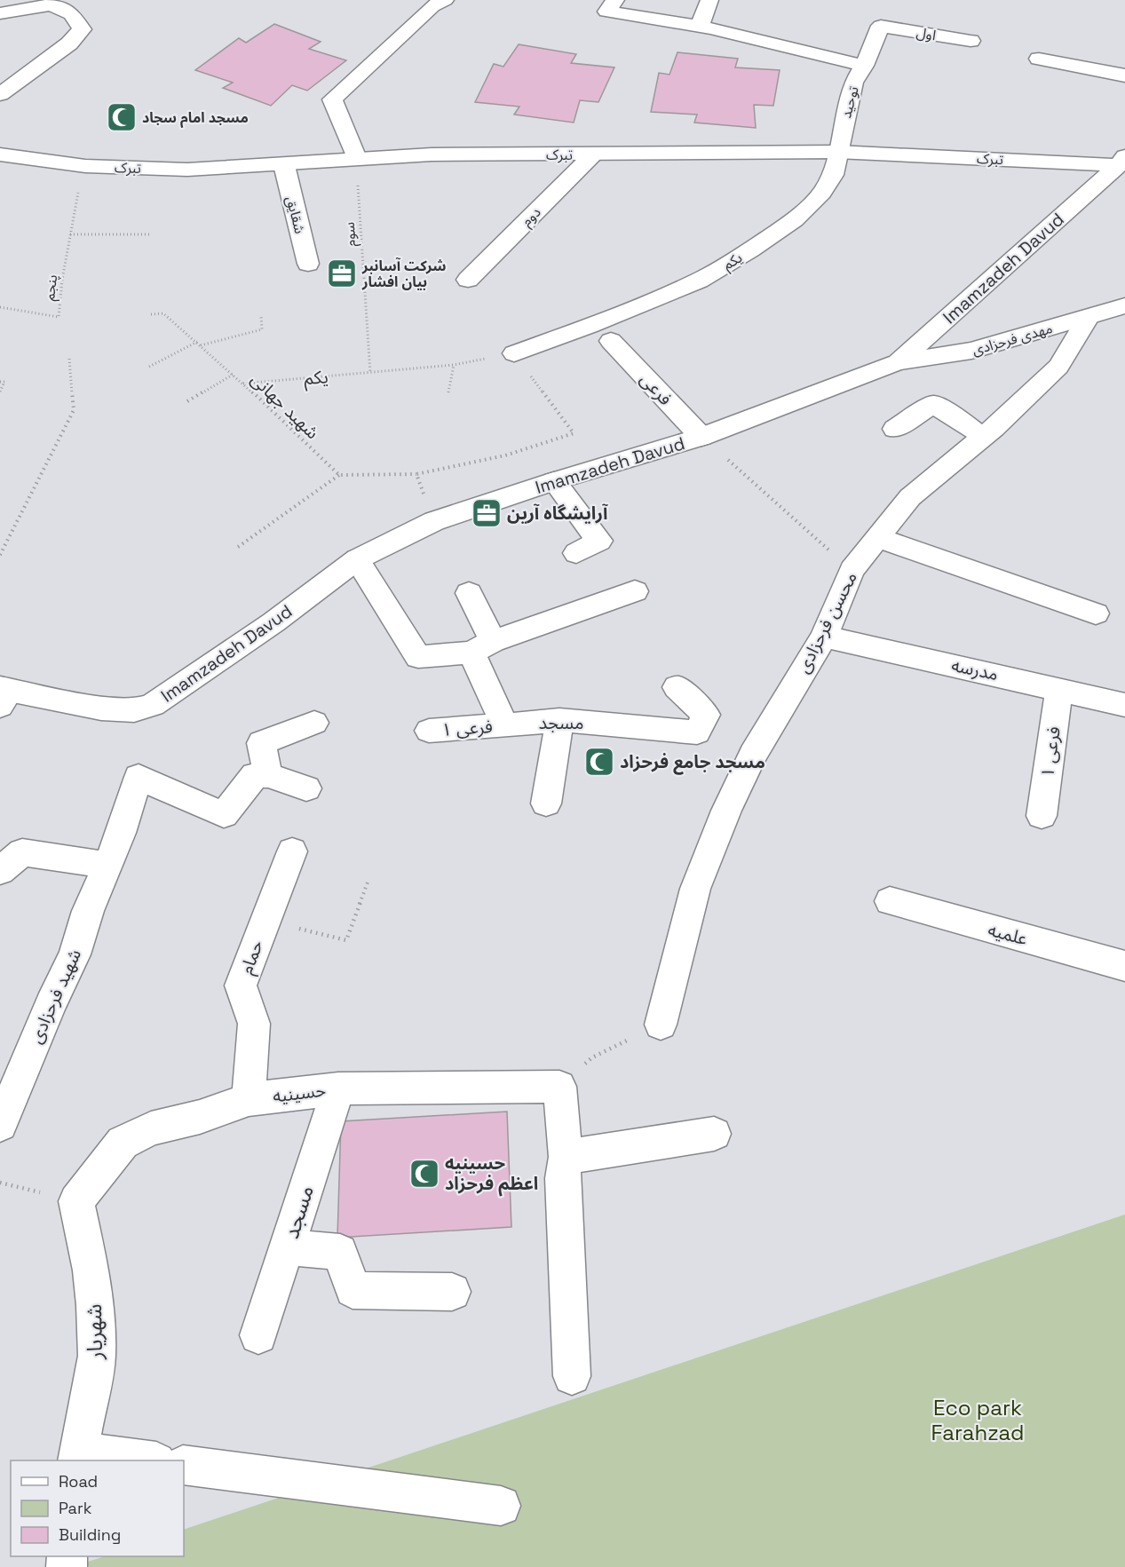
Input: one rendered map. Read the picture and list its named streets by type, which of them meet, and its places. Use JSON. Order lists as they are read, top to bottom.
{
  "streets": {
    "street": [
      "اول",
      "توحید",
      "تبرک",
      "شقایق",
      "دوم",
      "یکم",
      "Imamzadeh Davud",
      "مهدی فرحزادی",
      "فرعی",
      "محسن فرحزادی",
      "مدرسه",
      "مسجد",
      "فرعی ۱",
      "علمیه",
      "حمام",
      "شهید فرحزادی",
      "حسینیه",
      "شهریار"
    ],
    "path": ["سوم", "پنجم", "شهید جهانی"]
  },
  "crossings": [
    ["اول", "توحید"],
    ["توحید", "تبرک"],
    ["توحید", "یکم"],
    ["تبرک", "شقایق"],
    ["تبرک", "دوم"],
    ["تبرک", "سوم"],
    ["تبرک", "یکم"],
    ["تبرک", "Imamzadeh Davud"],
    ["تبرک", "پنجم"],
    ["سوم", "یکم"],
    ["یکم", "شهید جهانی"],
    ["Imamzadeh Davud", "مهدی فرحزادی"],
    ["Imamzadeh Davud", "فرعی"],
    ["مهدی فرحزادی", "محسن فرحزادی"],
    ["محسن فرحزادی", "مدرسه"],
    ["مدرسه", "فرعی ۱"],
    ["مسجد", "فرعی ۱"],
    ["مسجد", "حسینیه"],
    ["حمام", "حسینیه"],
    ["حسینیه", "شهریار"]
  ],
  "parks": ["Eco park Farahzad"],
  "places": {
    "mosque": ["مسجد امام سجاد", "مسجد جامع فرحزاد", "حسینیه اعظم فرحزاد"],
    "office": ["شرکت آسانبر بیان افشار", "آرایشگاه آرین"]
  },
  "legend": ["Road", "Park", "Building"]
}
